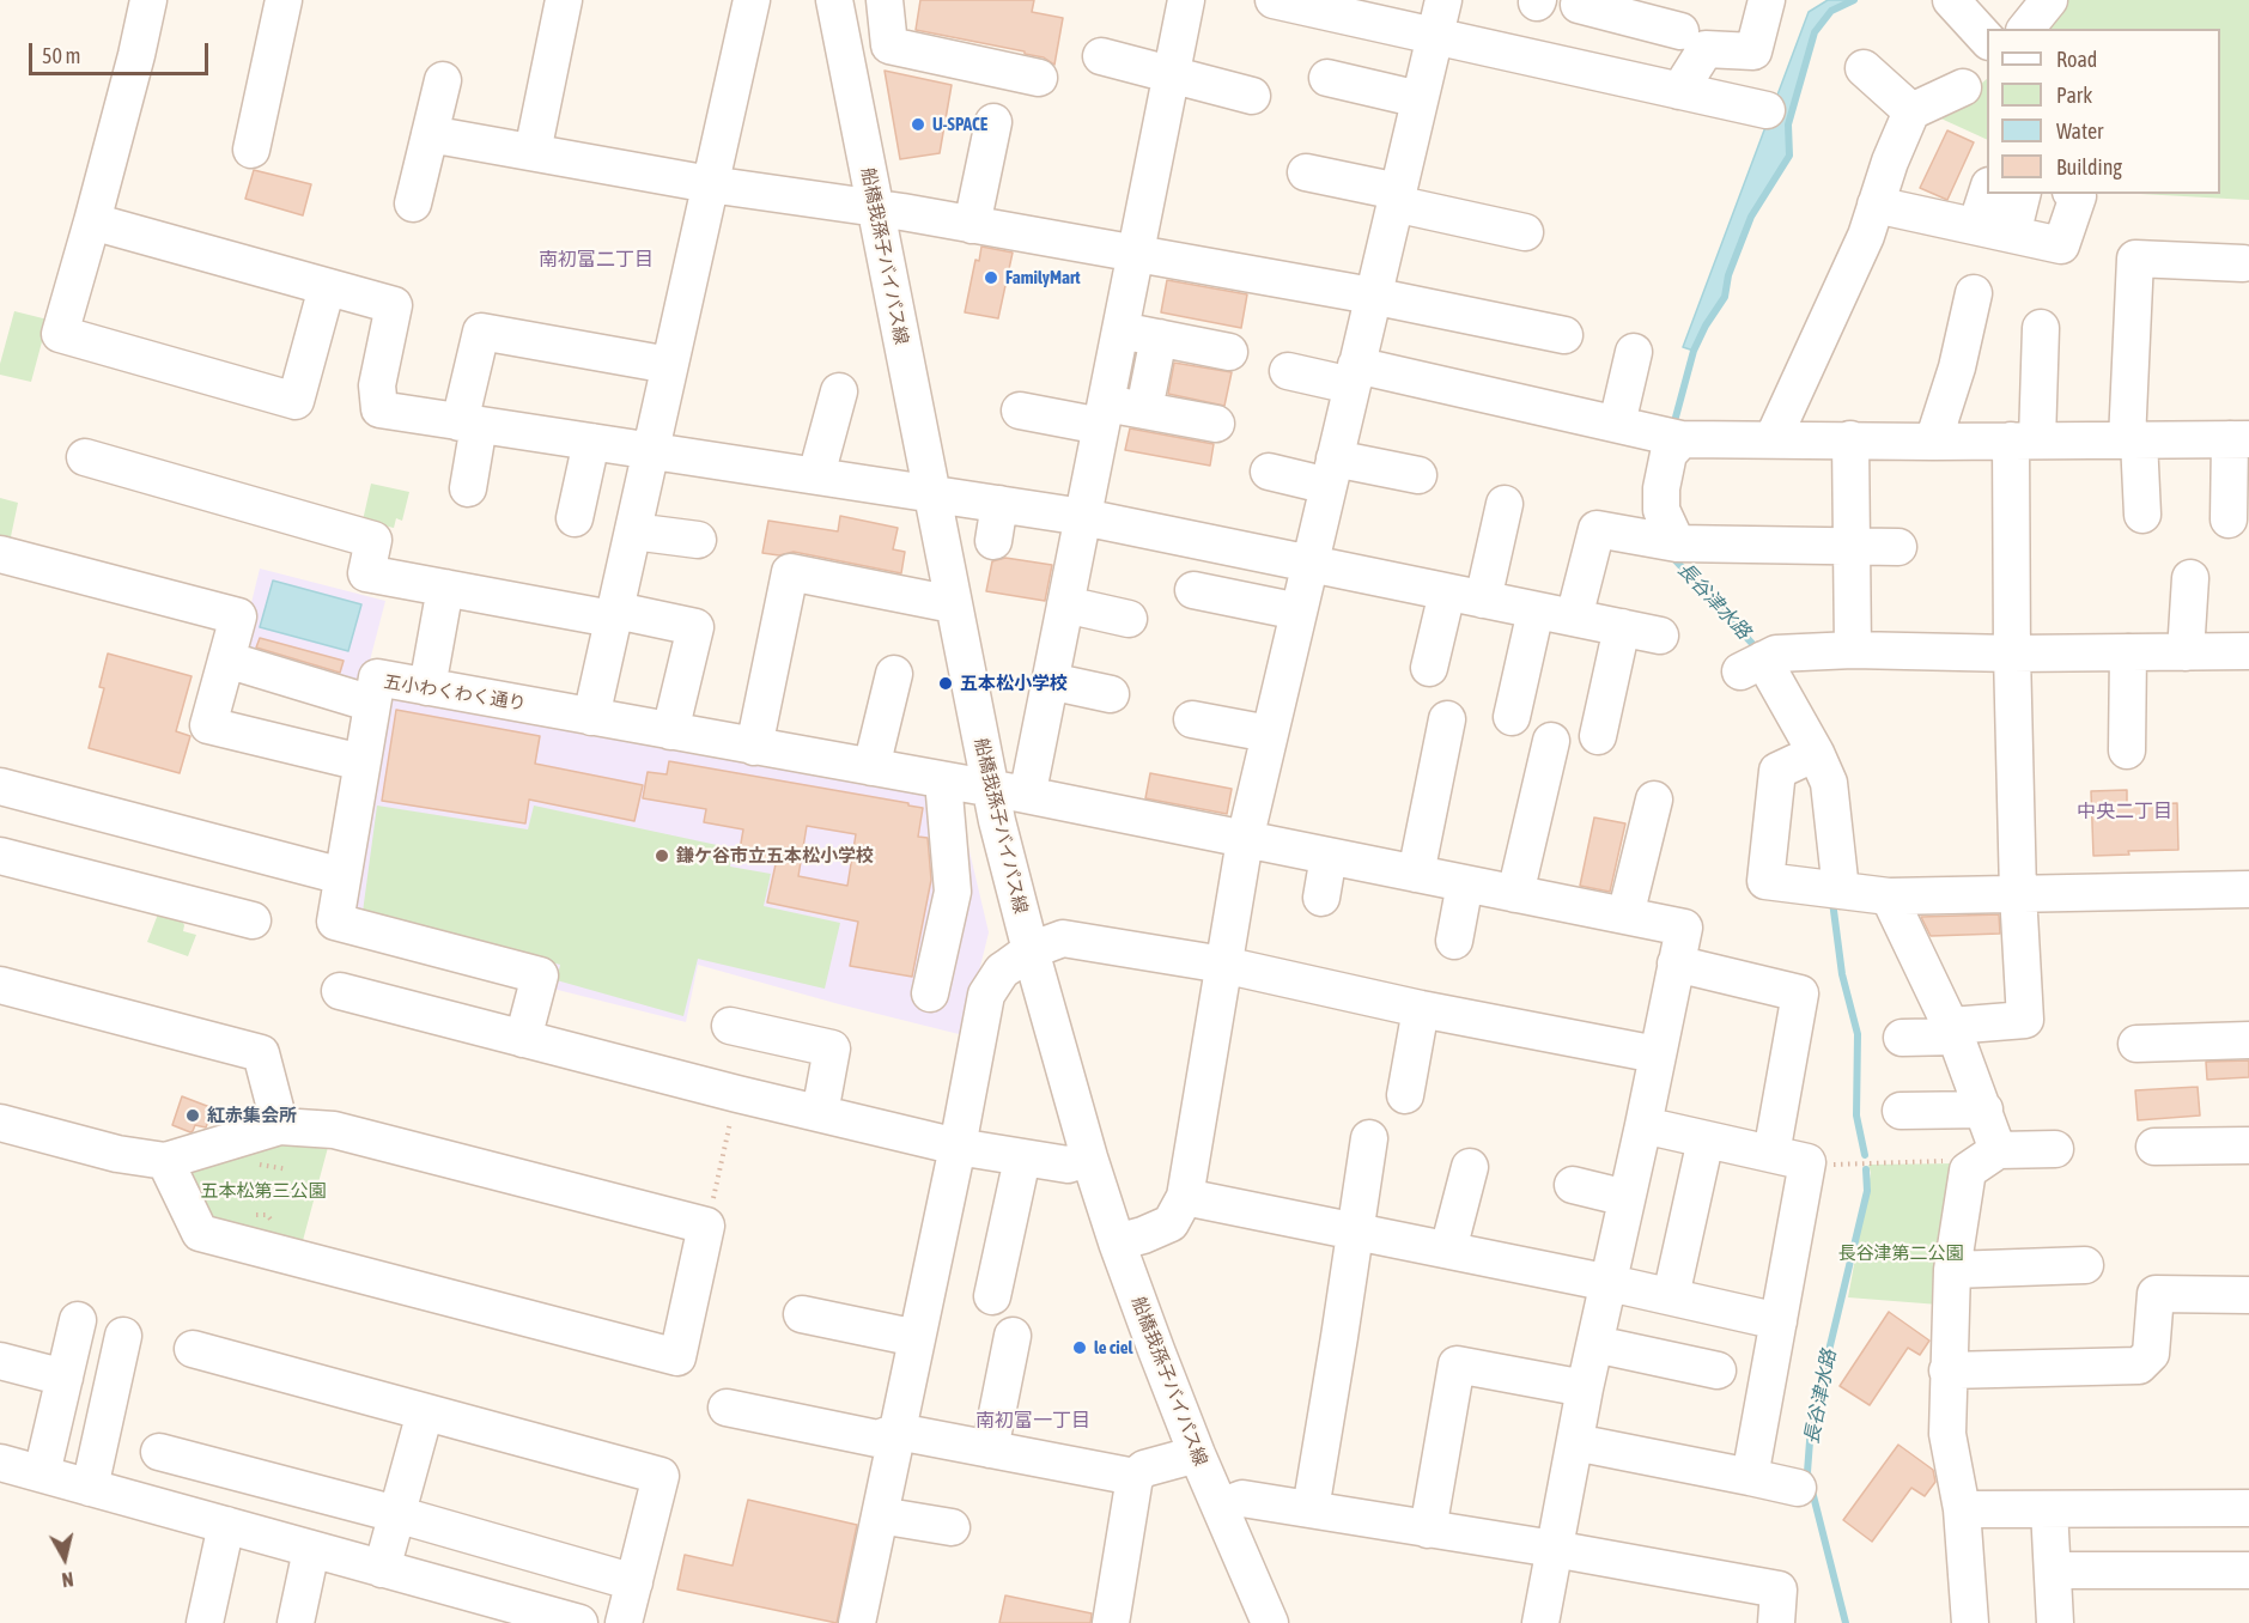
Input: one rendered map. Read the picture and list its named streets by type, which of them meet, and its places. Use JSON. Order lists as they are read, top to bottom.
{
  "streets": {
    "street": ["船橋我孫子バイパス線", "五小わくわく通り"]
  },
  "crossings": [
    ["船橋我孫子バイパス線", "五小わくわく通り"]
  ],
  "districts": ["南初富二丁目", "中央二丁目", "南初富一丁目"],
  "water": ["長谷津水路"],
  "parks": ["五本松第三公園", "長谷津第二公園"],
  "places": [
    "U-SPACE",
    "FamilyMart",
    "五本松小学校",
    "鎌ケ谷市立五本松小学校",
    "紅赤集会所",
    "le ciel"
  ],
  "legend": [
    "Road",
    "Park",
    "Water",
    "Building"
  ],
  "scale_bar": "50 m",
  "north": "bottom"
}
